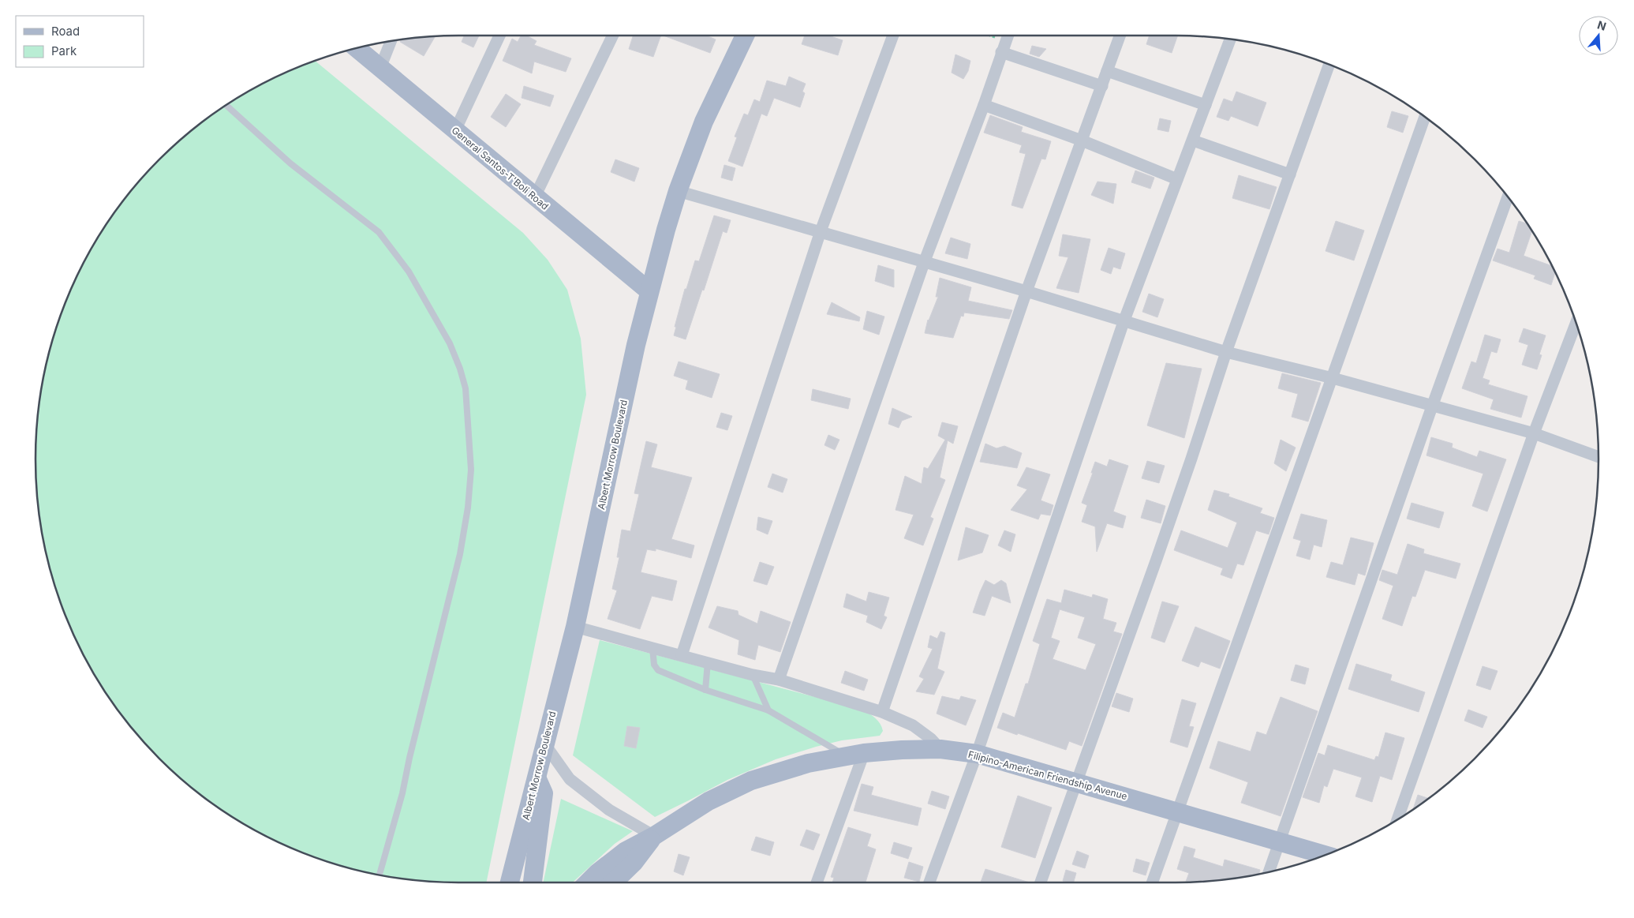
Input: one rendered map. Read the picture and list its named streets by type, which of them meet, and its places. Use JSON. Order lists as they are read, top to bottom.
{
  "streets": {
    "main road": ["General Santos-T'Boli Road", "Albert Morrow Boulevard", "Filipino-American Friendship Avenue"]
  },
  "crossings": [
    ["General Santos-T'Boli Road", "Albert Morrow Boulevard"]
  ],
  "legend": ["Road", "Park"],
  "north": "top"
}
